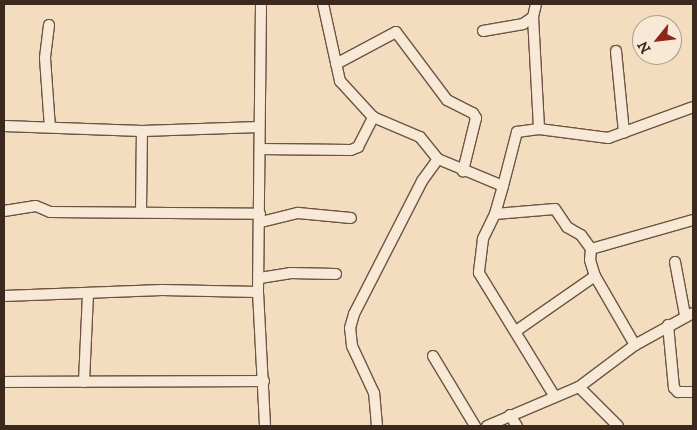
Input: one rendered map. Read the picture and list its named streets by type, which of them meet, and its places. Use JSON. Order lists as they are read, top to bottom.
{
  "north": "bottom left"
}
